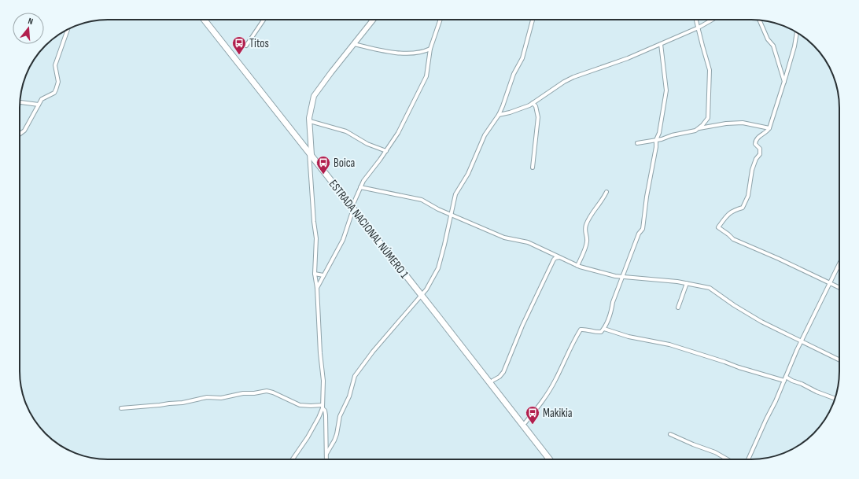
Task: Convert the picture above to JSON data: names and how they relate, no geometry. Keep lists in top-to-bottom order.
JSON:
{
  "streets": {
    "highway": ["ESTRADA NACIONAL NÚMERO 1"]
  },
  "places": {
    "bus stop": ["Titos", "Boica", "Makikia"]
  },
  "north": "top"
}
